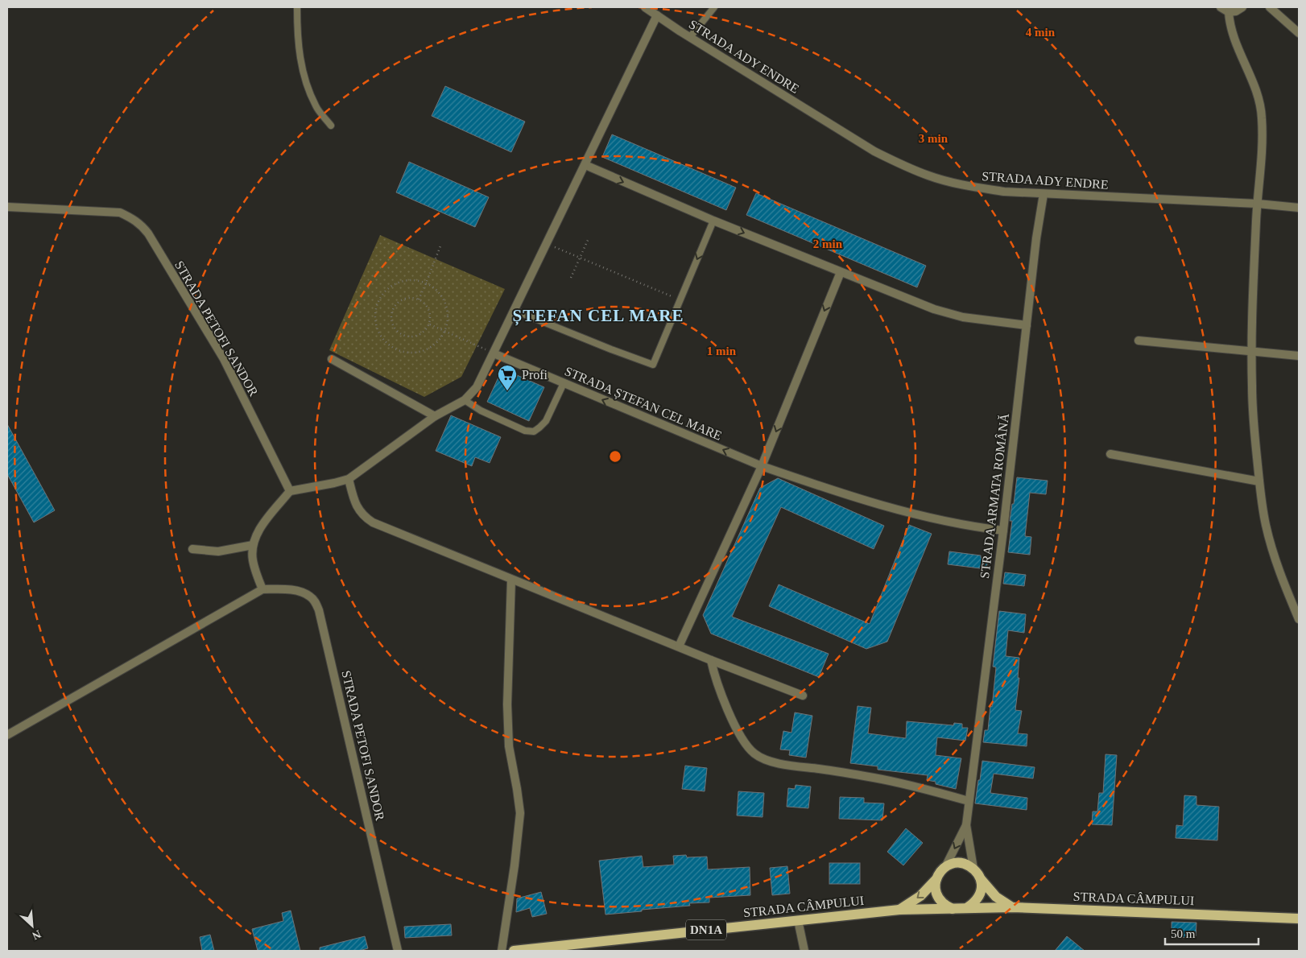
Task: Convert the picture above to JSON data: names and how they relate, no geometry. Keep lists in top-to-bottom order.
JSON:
{
  "streets": {
    "main road": ["STRADA CÂMPULUI", "DN1A"],
    "street": [
      "STRADA ADY ENDRE",
      "STRADA PETOFI SANDOR",
      "STRADA ȘTEFAN CEL MARE",
      "STRADA ARMATA ROMÂNĂ"
    ]
  },
  "crossings": [
    ["STRADA ADY ENDRE", "STRADA ARMATA ROMÂNĂ"],
    ["STRADA ȘTEFAN CEL MARE", "STRADA ARMATA ROMÂNĂ"],
    ["STRADA ARMATA ROMÂNĂ", "STRADA CÂMPULUI"]
  ],
  "one_way": ["STRADA ȘTEFAN CEL MARE"],
  "districts": ["ȘTEFAN CEL MARE"],
  "places": {
    "supermarket": ["Profi"]
  },
  "scale_bar": "50 m",
  "north": "bottom right",
  "rings": [
    "4 min",
    "3 min",
    "2 min",
    "1 min"
  ]
}
